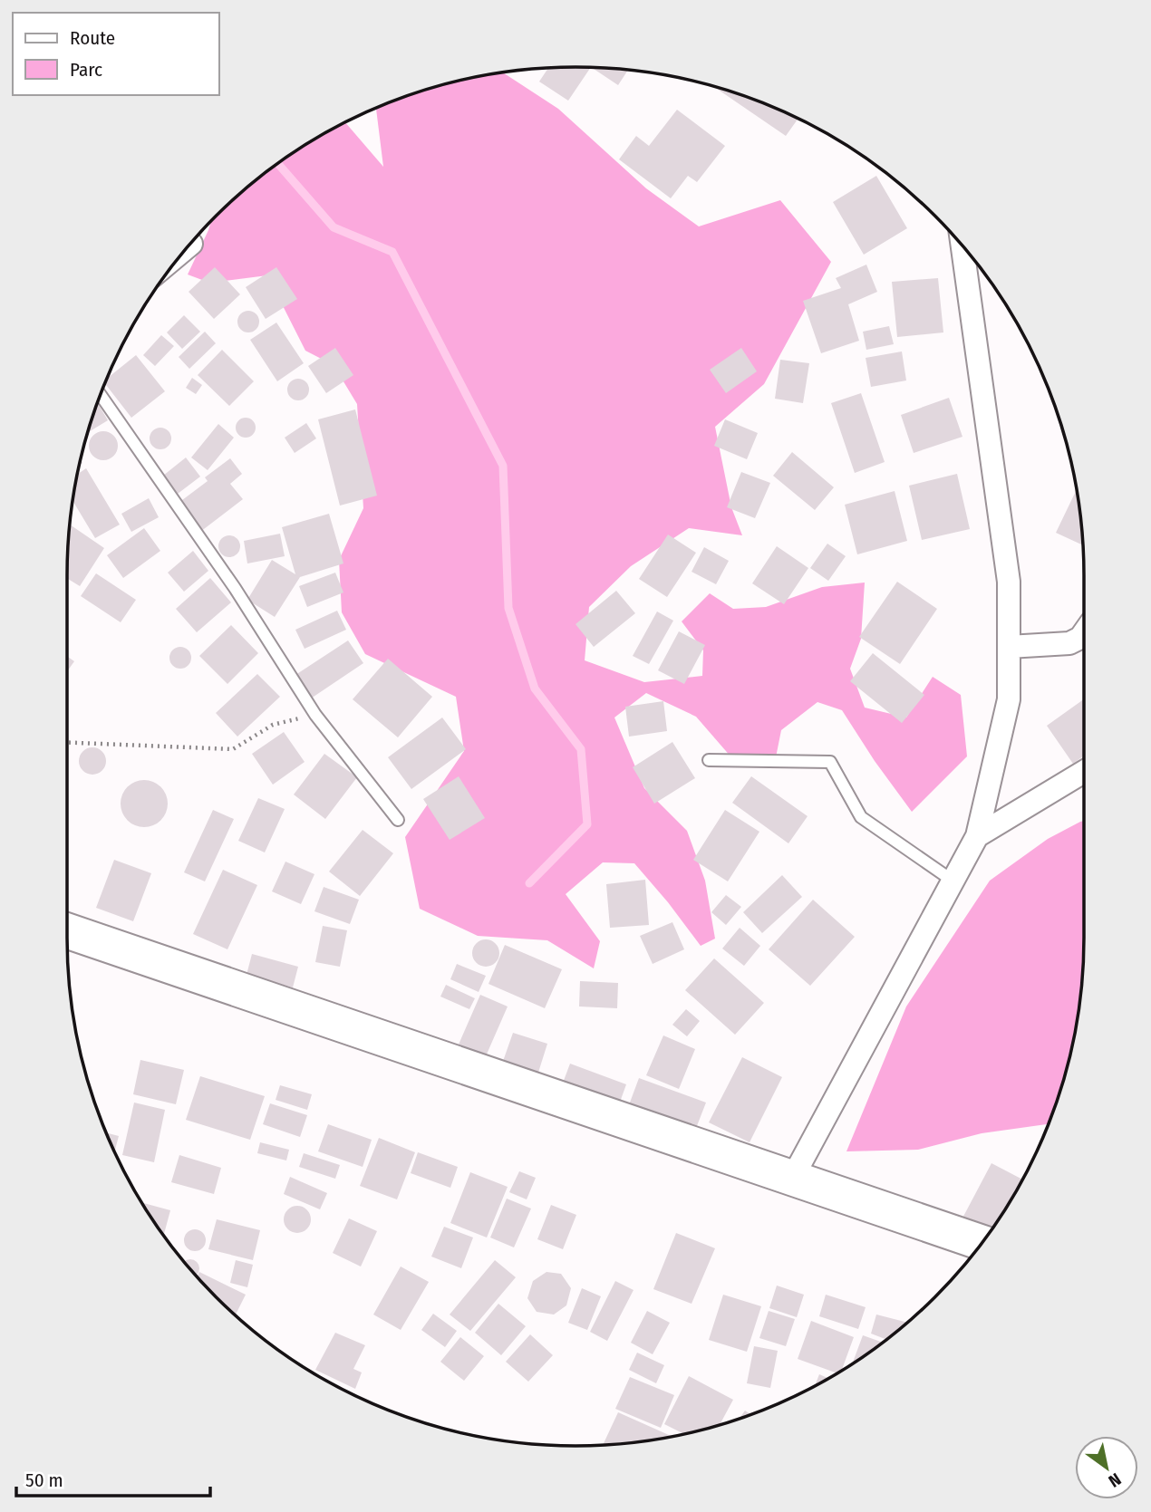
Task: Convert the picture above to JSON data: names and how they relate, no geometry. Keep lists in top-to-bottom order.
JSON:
{
  "legend": ["Route", "Parc"],
  "scale_bar": "50 m",
  "north": "bottom right"
}
